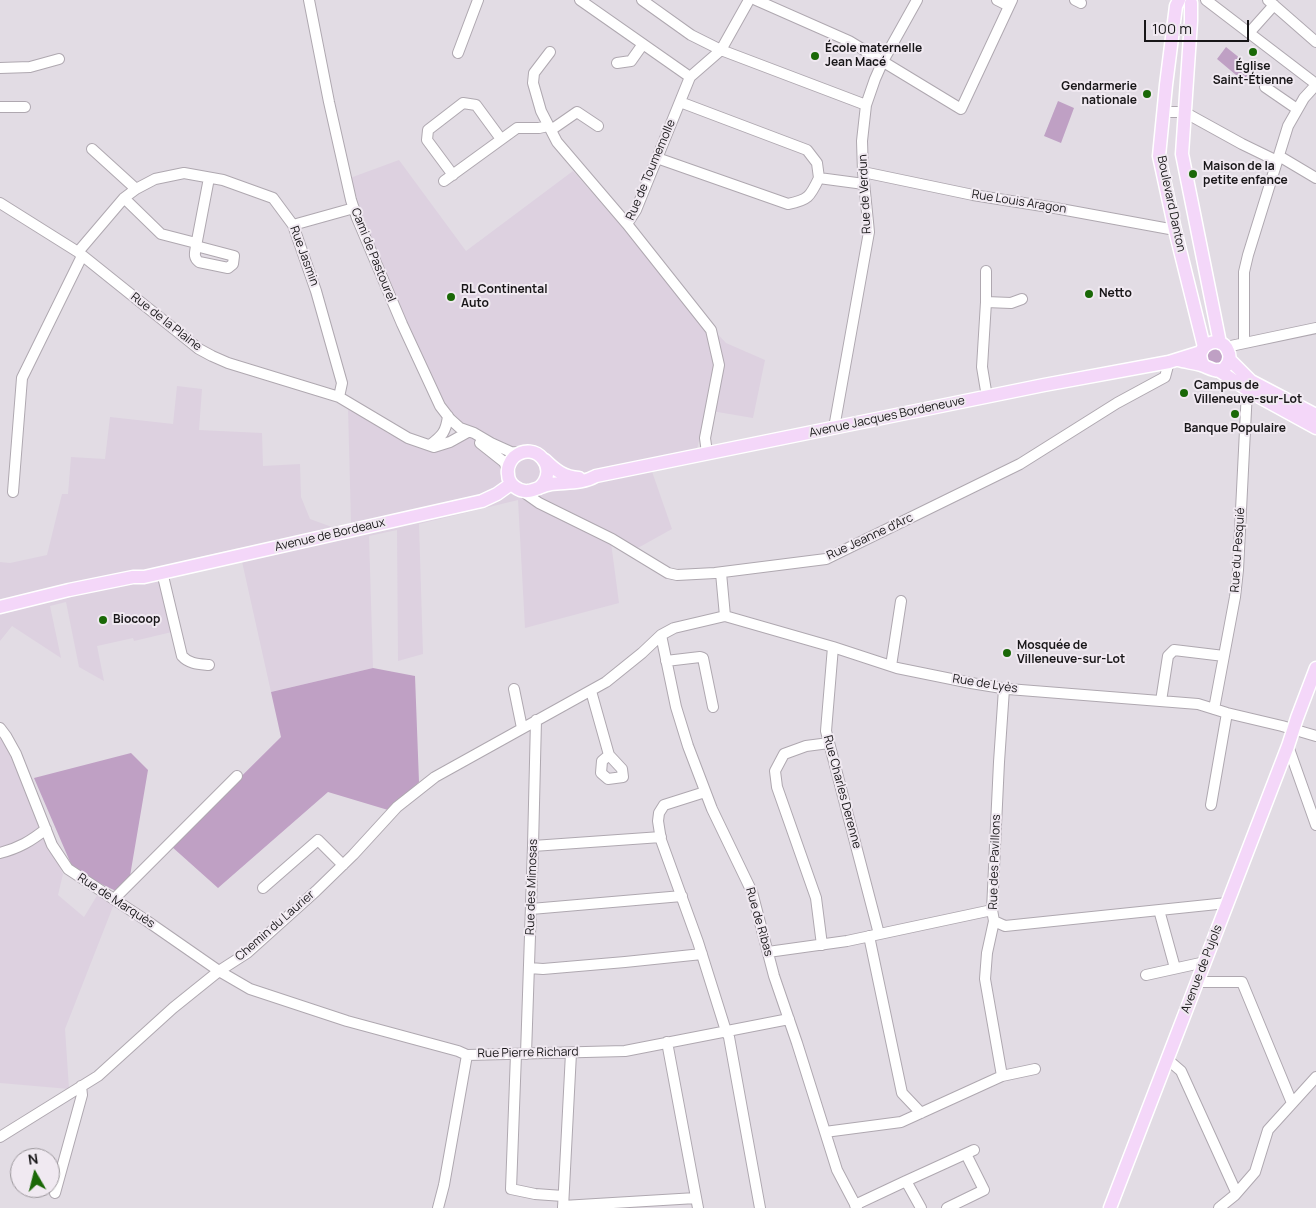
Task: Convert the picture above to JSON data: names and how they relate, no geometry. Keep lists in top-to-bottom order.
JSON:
{
  "streets": {
    "main road": [
      "Boulevard Danton",
      "Avenue Jacques Bordeneuve",
      "Avenue de Bordeaux",
      "Avenue de Pujols"
    ],
    "street": [
      "Rue de Toumemolle",
      "Rue de Verdun",
      "Rue Louis Aragon",
      "Cami de Pastourel",
      "Rue Jasmin",
      "Rue de la Plaine",
      "Rue Jeanne d'Arc",
      "Rue du Pesquié",
      "Rue de Lyès",
      "Rue Charles Derenne",
      "Rue des Pavillons",
      "Rue des Mimosas",
      "Rue de Marquès",
      "Rue de Ribas",
      "Chemin du Laurier",
      "Rue Pierre Richard"
    ]
  },
  "crossings": [
    ["Rue de Toumemolle", "Avenue Jacques Bordeneuve"],
    ["Rue de Verdun", "Rue Louis Aragon"],
    ["Rue de Verdun", "Avenue Jacques Bordeneuve"],
    ["Rue Louis Aragon", "Boulevard Danton"],
    ["Cami de Pastourel", "Avenue Jacques Bordeneuve"],
    ["Cami de Pastourel", "Avenue de Bordeaux"],
    ["Cami de Pastourel", "Rue Jeanne d'Arc"],
    ["Rue Jasmin", "Rue de la Plaine"],
    ["Avenue Jacques Bordeneuve", "Avenue de Bordeaux"],
    ["Avenue Jacques Bordeneuve", "Rue Jeanne d'Arc"],
    ["Avenue de Bordeaux", "Rue Jeanne d'Arc"],
    ["Rue du Pesquié", "Rue de Lyès"],
    ["Rue de Lyès", "Rue Charles Derenne"],
    ["Rue de Lyès", "Rue des Pavillons"],
    ["Rue de Lyès", "Chemin du Laurier"],
    ["Rue de Lyès", "Avenue de Pujols"],
    ["Rue des Pavillons", "Avenue de Pujols"],
    ["Rue des Mimosas", "Chemin du Laurier"],
    ["Rue des Mimosas", "Rue Pierre Richard"],
    ["Rue de Marquès", "Chemin du Laurier"],
    ["Rue de Marquès", "Rue Pierre Richard"],
    ["Rue de Ribas", "Chemin du Laurier"],
    ["Rue de Ribas", "Rue Pierre Richard"],
    ["Chemin du Laurier", "Rue Pierre Richard"]
  ],
  "places": [
    "Église Saint-Étienne",
    "École maternelle Jean Macé",
    "Gendarmerie nationale",
    "Maison de la petite enfance",
    "Netto",
    "RL Continental Auto",
    "Campus de Villeneuve-sur-Lot",
    "Banque Populaire",
    "Biocoop",
    "Mosquée de Villeneuve-sur-Lot"
  ],
  "scale_bar": "100 m",
  "north": "top"
}
